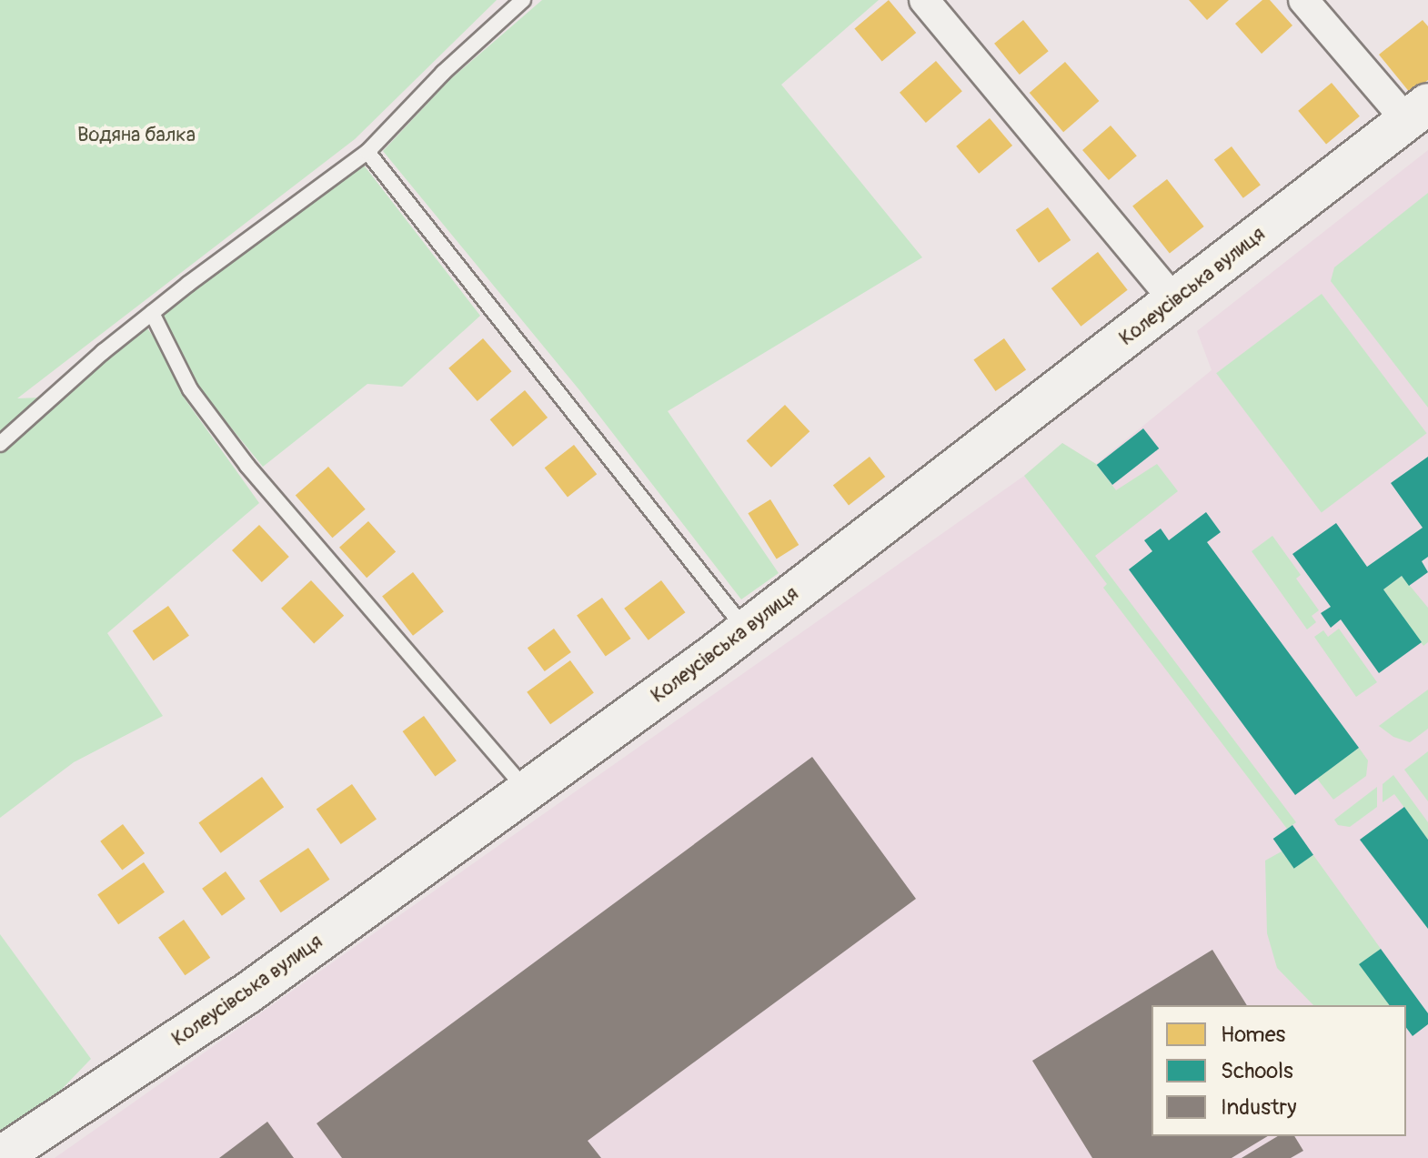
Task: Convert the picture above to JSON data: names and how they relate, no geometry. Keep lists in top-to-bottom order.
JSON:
{
  "streets": {
    "street": ["Колеусівська вулиця"]
  },
  "parks": ["Водяна балка"],
  "legend": ["Homes", "Schools", "Industry"]
}
